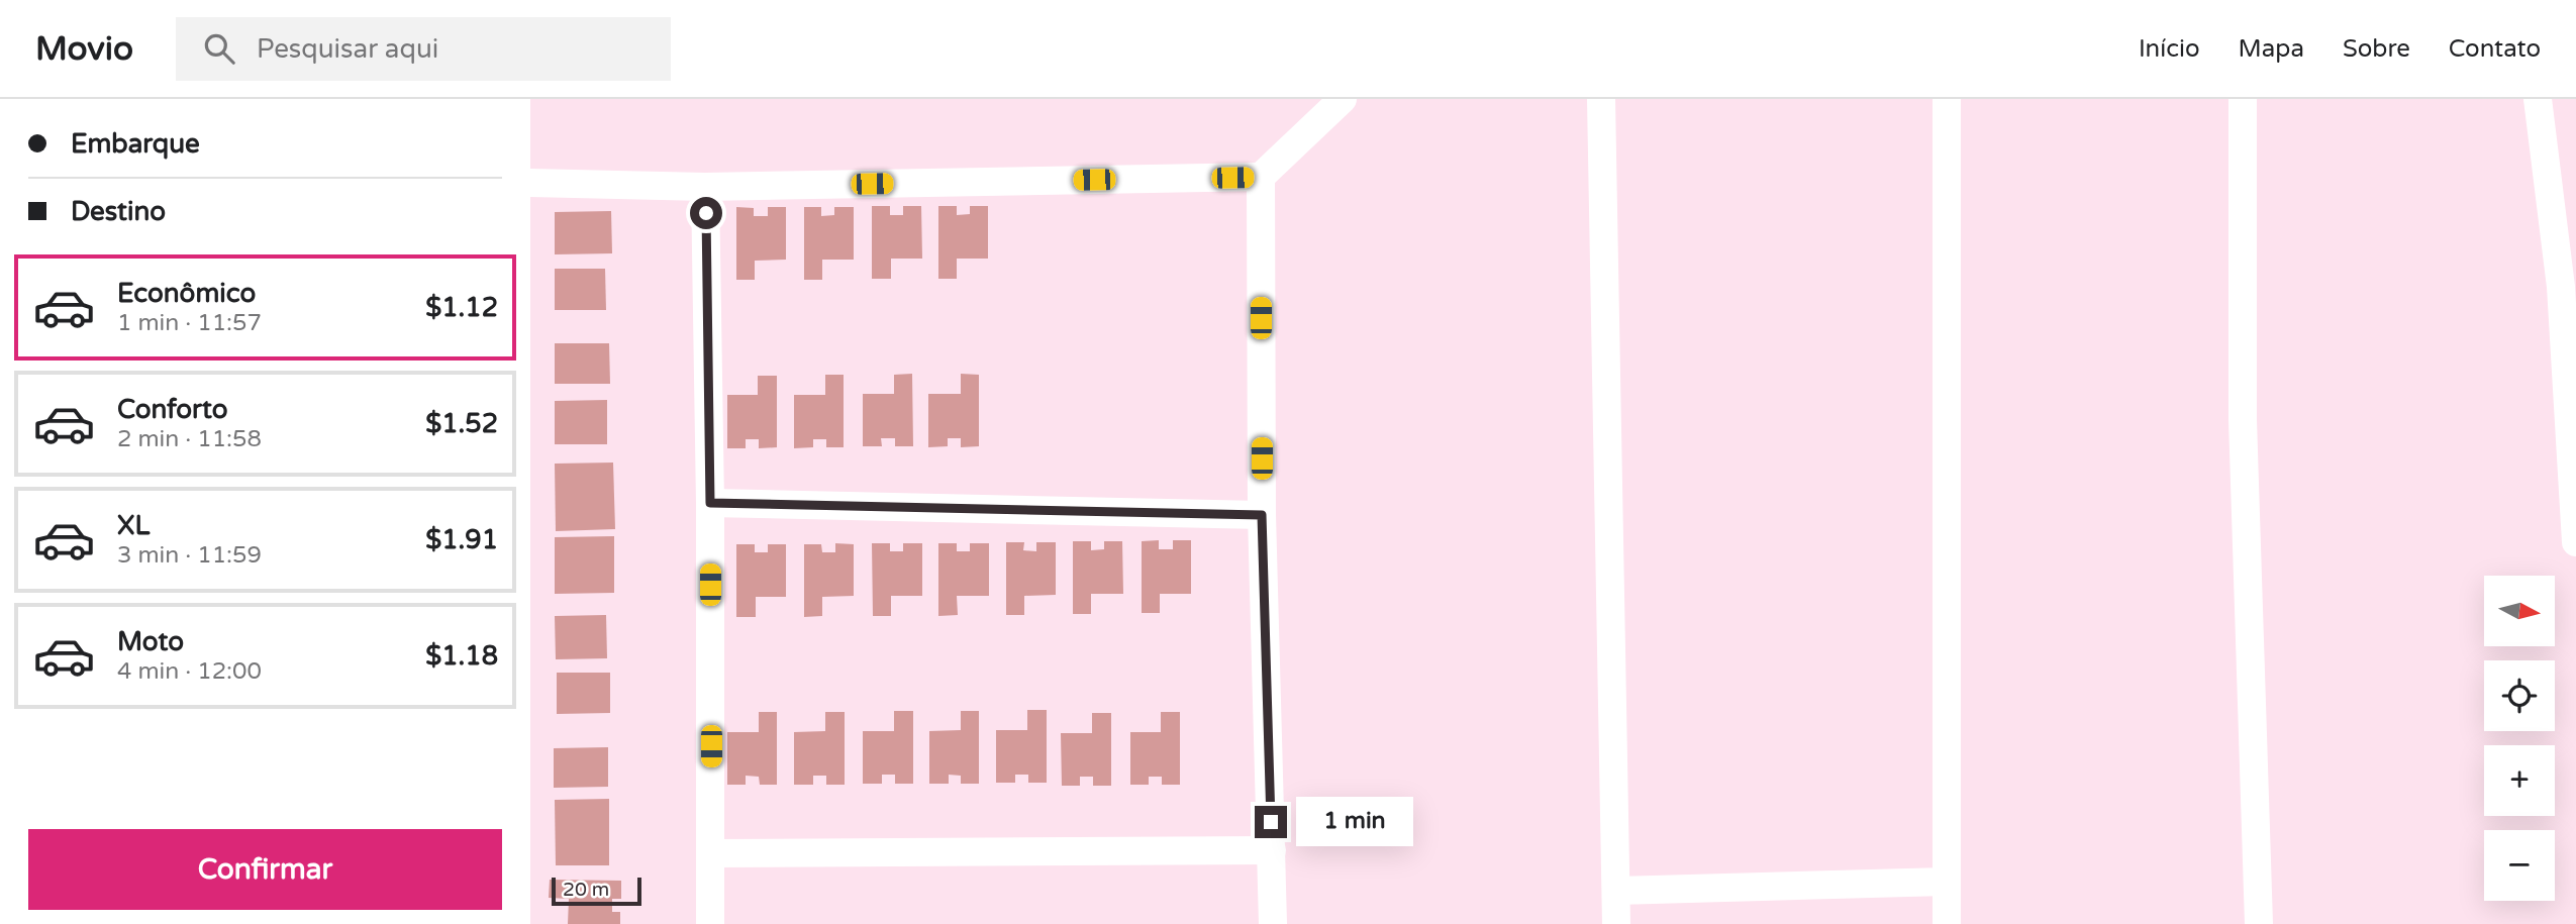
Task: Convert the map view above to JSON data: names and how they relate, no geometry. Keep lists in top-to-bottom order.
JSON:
{
  "scale_bar": "20 m",
  "north": "right",
  "page": {
    "header": "Movio",
    "search": "Pesquisar aqui",
    "nav": [
      "Início",
      "Mapa",
      "Sobre",
      "Contato"
    ],
    "banner": ["Embarque", "Destino"],
    "list": [
      {
        "name": "Econômico",
        "note": "1 min · 11:57",
        "value": "$1.12"
      },
      {
        "name": "Conforto",
        "note": "2 min · 11:58",
        "value": "$1.52"
      },
      {
        "name": "XL",
        "note": "3 min · 11:59",
        "value": "$1.91"
      },
      {
        "name": "Moto",
        "note": "4 min · 12:00",
        "value": "$1.18"
      }
    ],
    "map_buttons": ["+", "−"],
    "bubble": "1 min",
    "buttons": "Confirmar",
    "scale": "20 m"
  }
}
